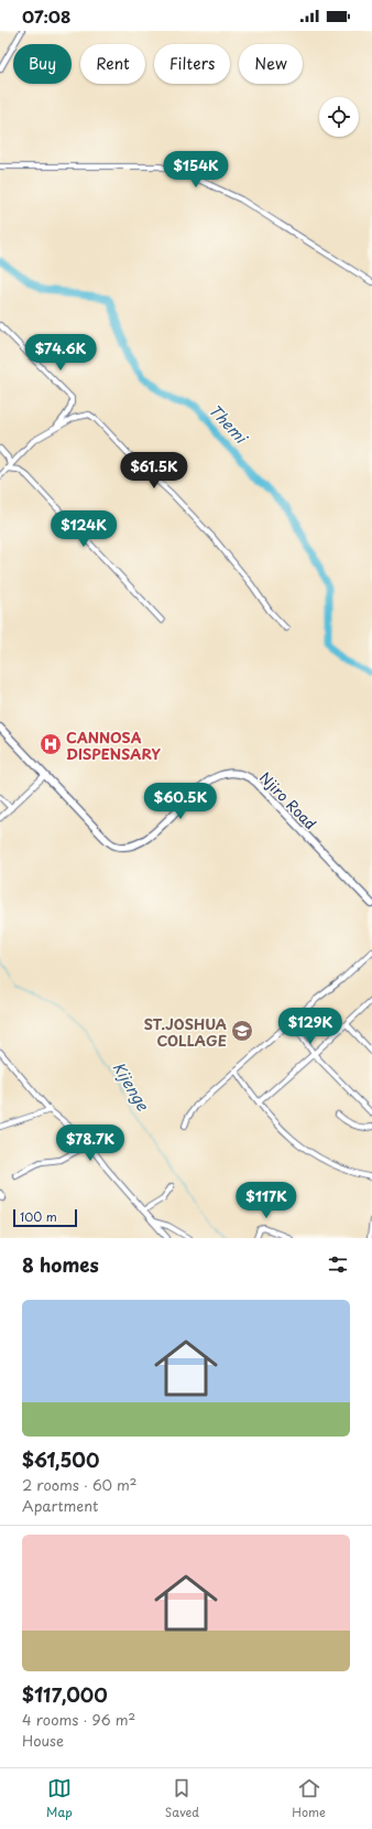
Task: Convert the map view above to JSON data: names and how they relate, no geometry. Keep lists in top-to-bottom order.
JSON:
{
  "streets": {
    "street": ["Njiro Road"]
  },
  "water": ["Themi", "Kijenge"],
  "places": {
    "hospital": ["CANNOSA DISPENSARY"],
    "school or university": ["ST.JOSHUA COLLAGE"]
  },
  "scale_bar": "100 m",
  "page": {
    "status": "07:08",
    "chip": [
      "Buy",
      "Rent",
      "Filters",
      "New"
    ],
    "price": [
      "$154K",
      "$74.6K",
      "$61.5K",
      "$124K",
      "$60.5K",
      "$129K",
      "$78.7K",
      "$117K"
    ],
    "scale": "100 m",
    "heading": "8 homes",
    "list": [
      {
        "name": "$61,500",
        "note": "2 rooms · 60 m² · Apartment"
      },
      {
        "name": "$117,000",
        "note": "4 rooms · 96 m² · House"
      }
    ],
    "tabs": ["Map", "Saved", "Home"]
  }
}
